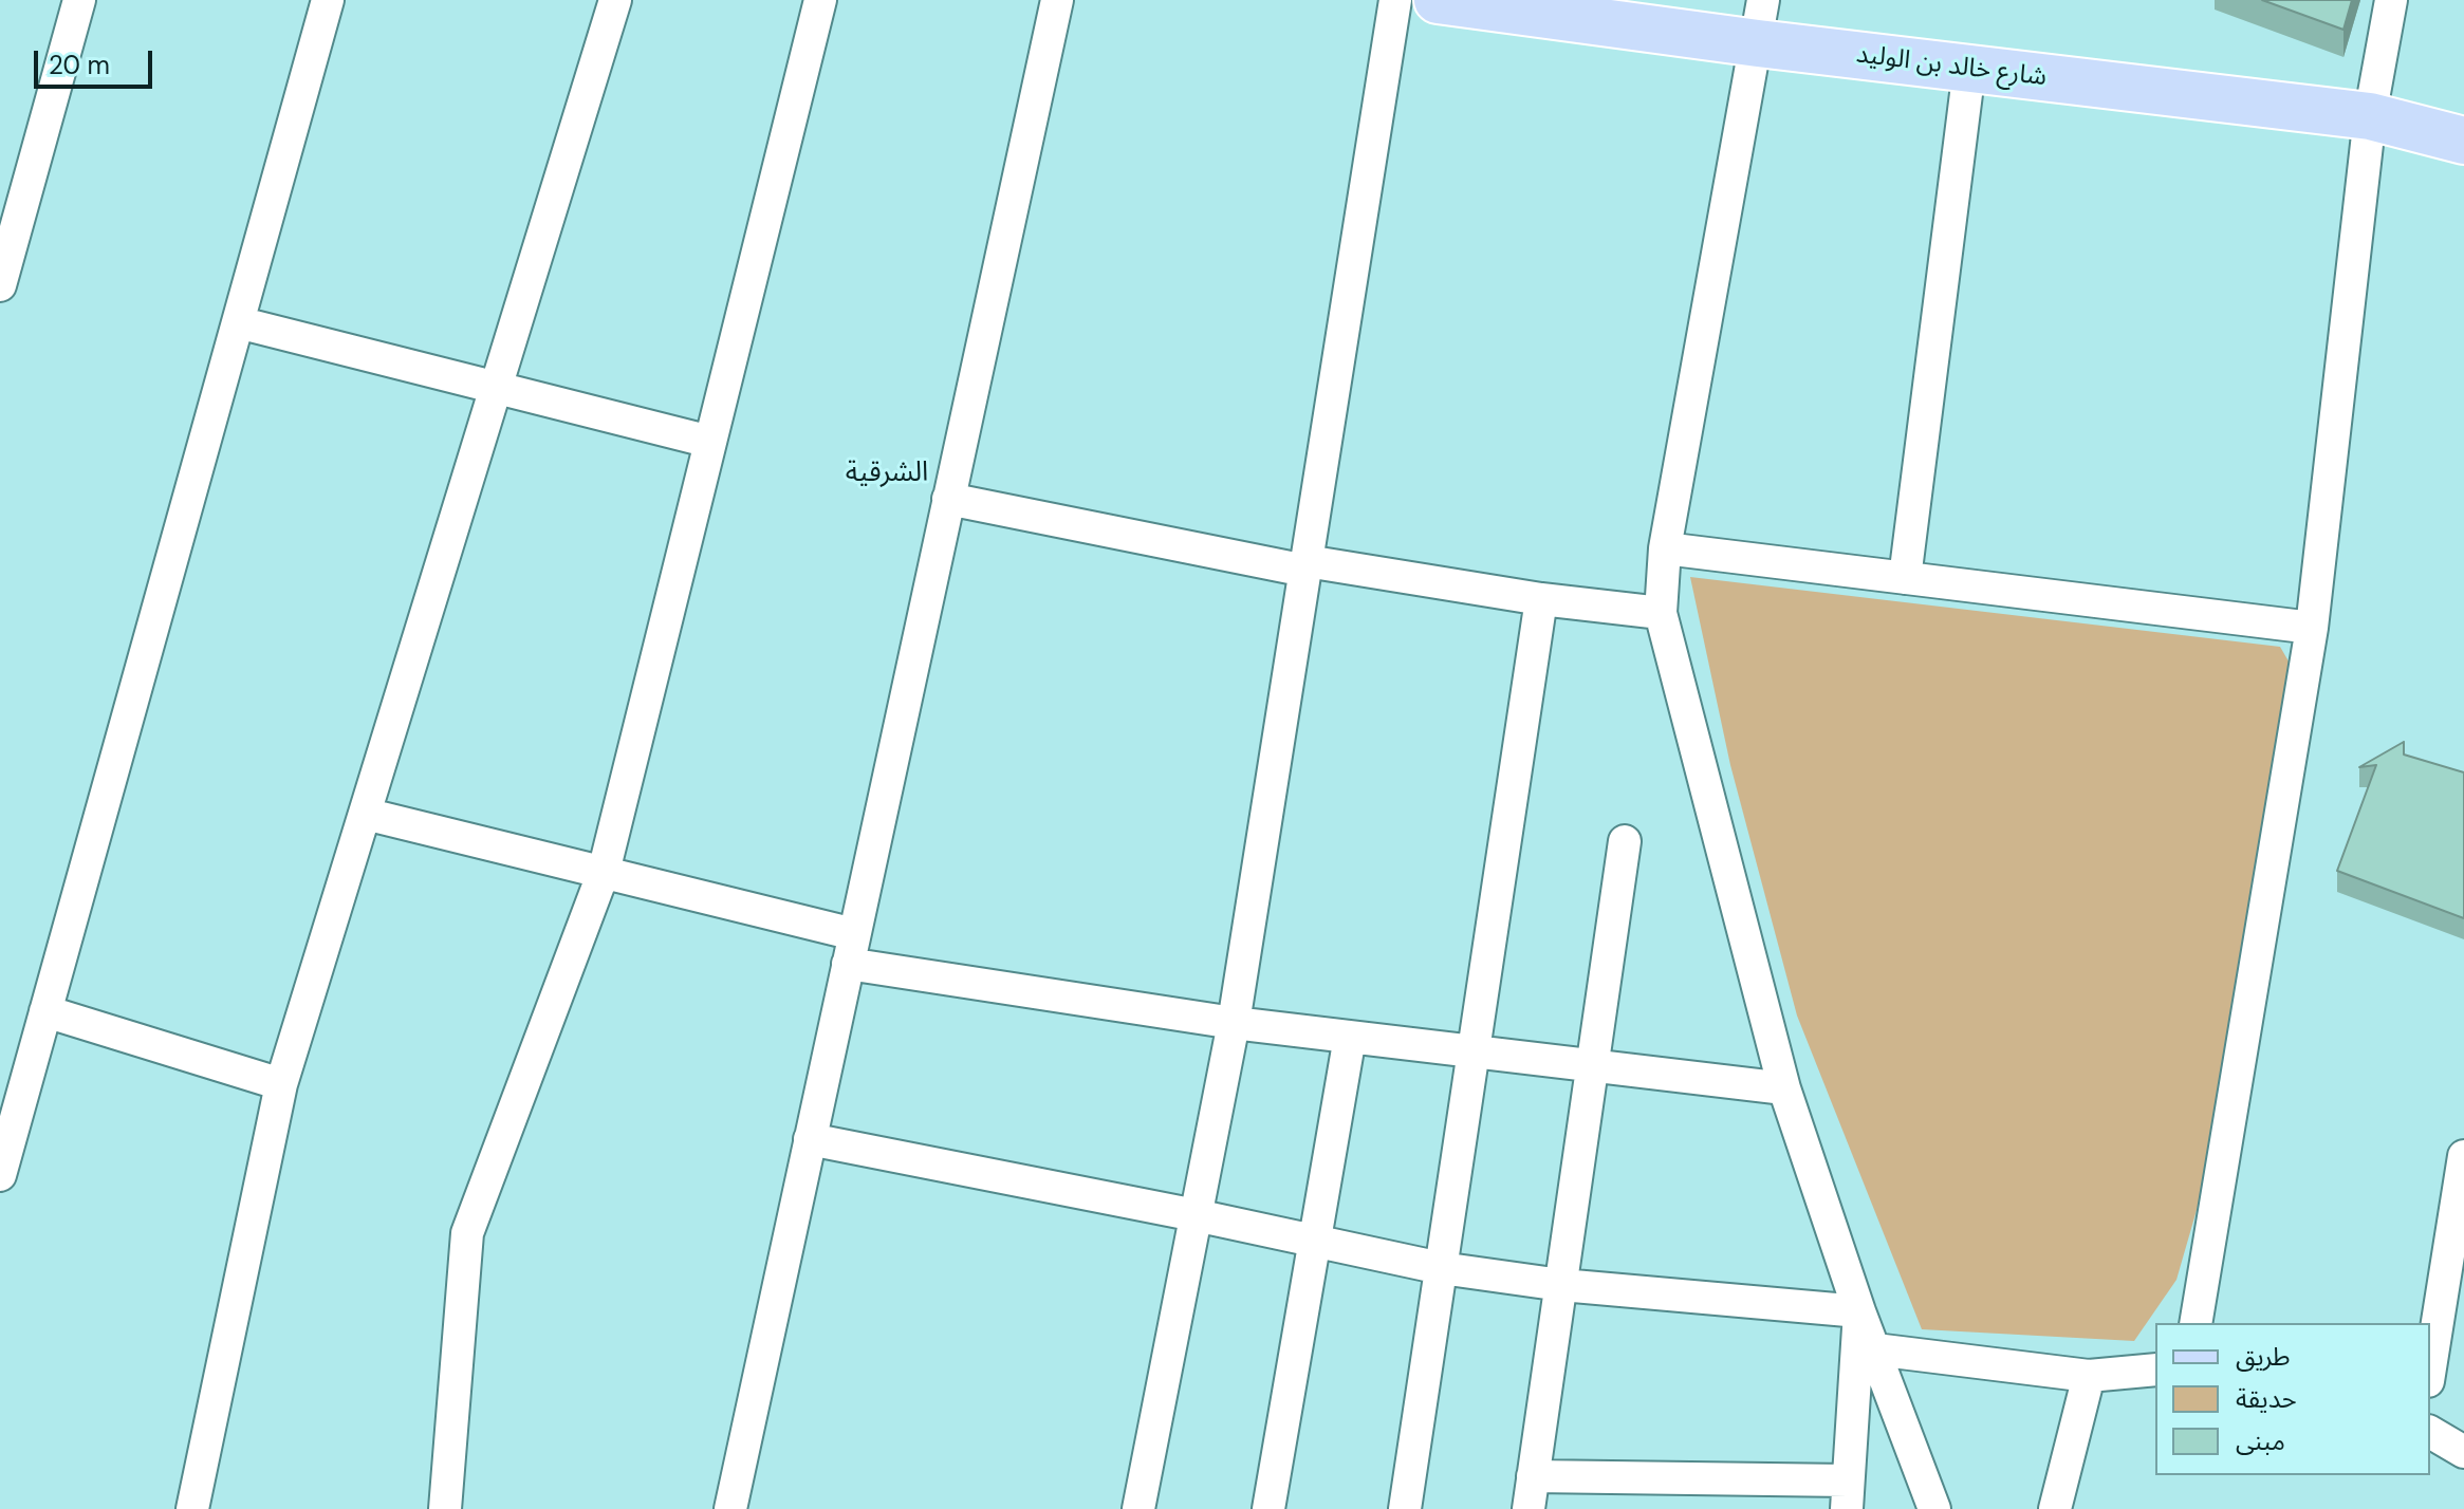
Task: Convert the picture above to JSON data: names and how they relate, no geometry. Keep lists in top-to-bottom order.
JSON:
{
  "streets": {
    "main road": ["شارع خالد بن الوليد"]
  },
  "districts": ["الشرقية"],
  "legend": ["طريق", "حديقة", "مبنى"],
  "scale_bar": "20 m"
}
